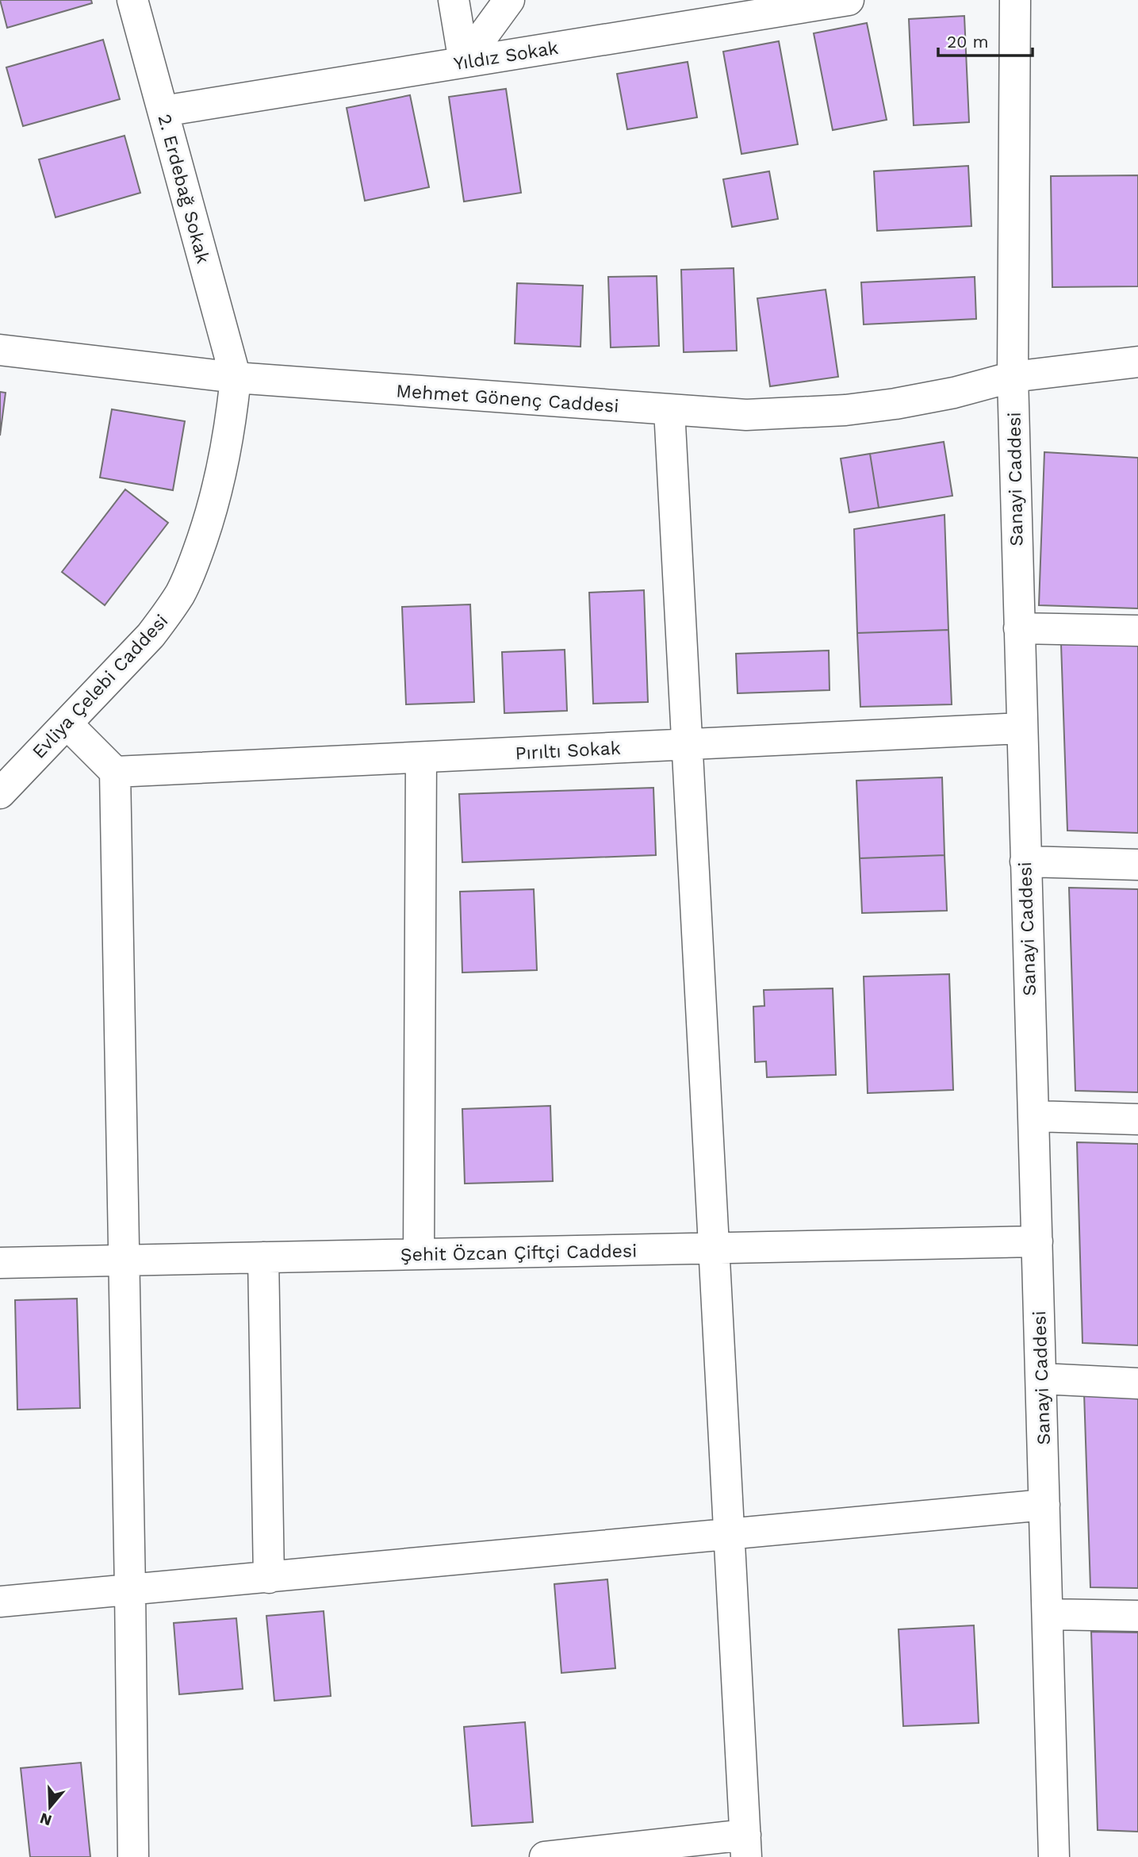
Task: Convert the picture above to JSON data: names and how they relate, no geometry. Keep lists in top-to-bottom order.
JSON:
{
  "streets": {
    "street": [
      "Yıldız Sokak",
      "2. Erdebağ Sokak",
      "Mehmet Gönenç Caddesi",
      "Sanayi Caddesi",
      "Evliya Çelebi Caddesi",
      "Pırıltı Sokak",
      "Şehit Özcan Çiftçi Caddesi"
    ]
  },
  "crossings": [
    ["Yıldız Sokak", "2. Erdebağ Sokak"],
    ["2. Erdebağ Sokak", "Mehmet Gönenç Caddesi"],
    ["2. Erdebağ Sokak", "Evliya Çelebi Caddesi"],
    ["Mehmet Gönenç Caddesi", "Sanayi Caddesi"],
    ["Mehmet Gönenç Caddesi", "Evliya Çelebi Caddesi"],
    ["Sanayi Caddesi", "Pırıltı Sokak"],
    ["Sanayi Caddesi", "Şehit Özcan Çiftçi Caddesi"]
  ],
  "scale_bar": "20 m",
  "north": "bottom"
}
